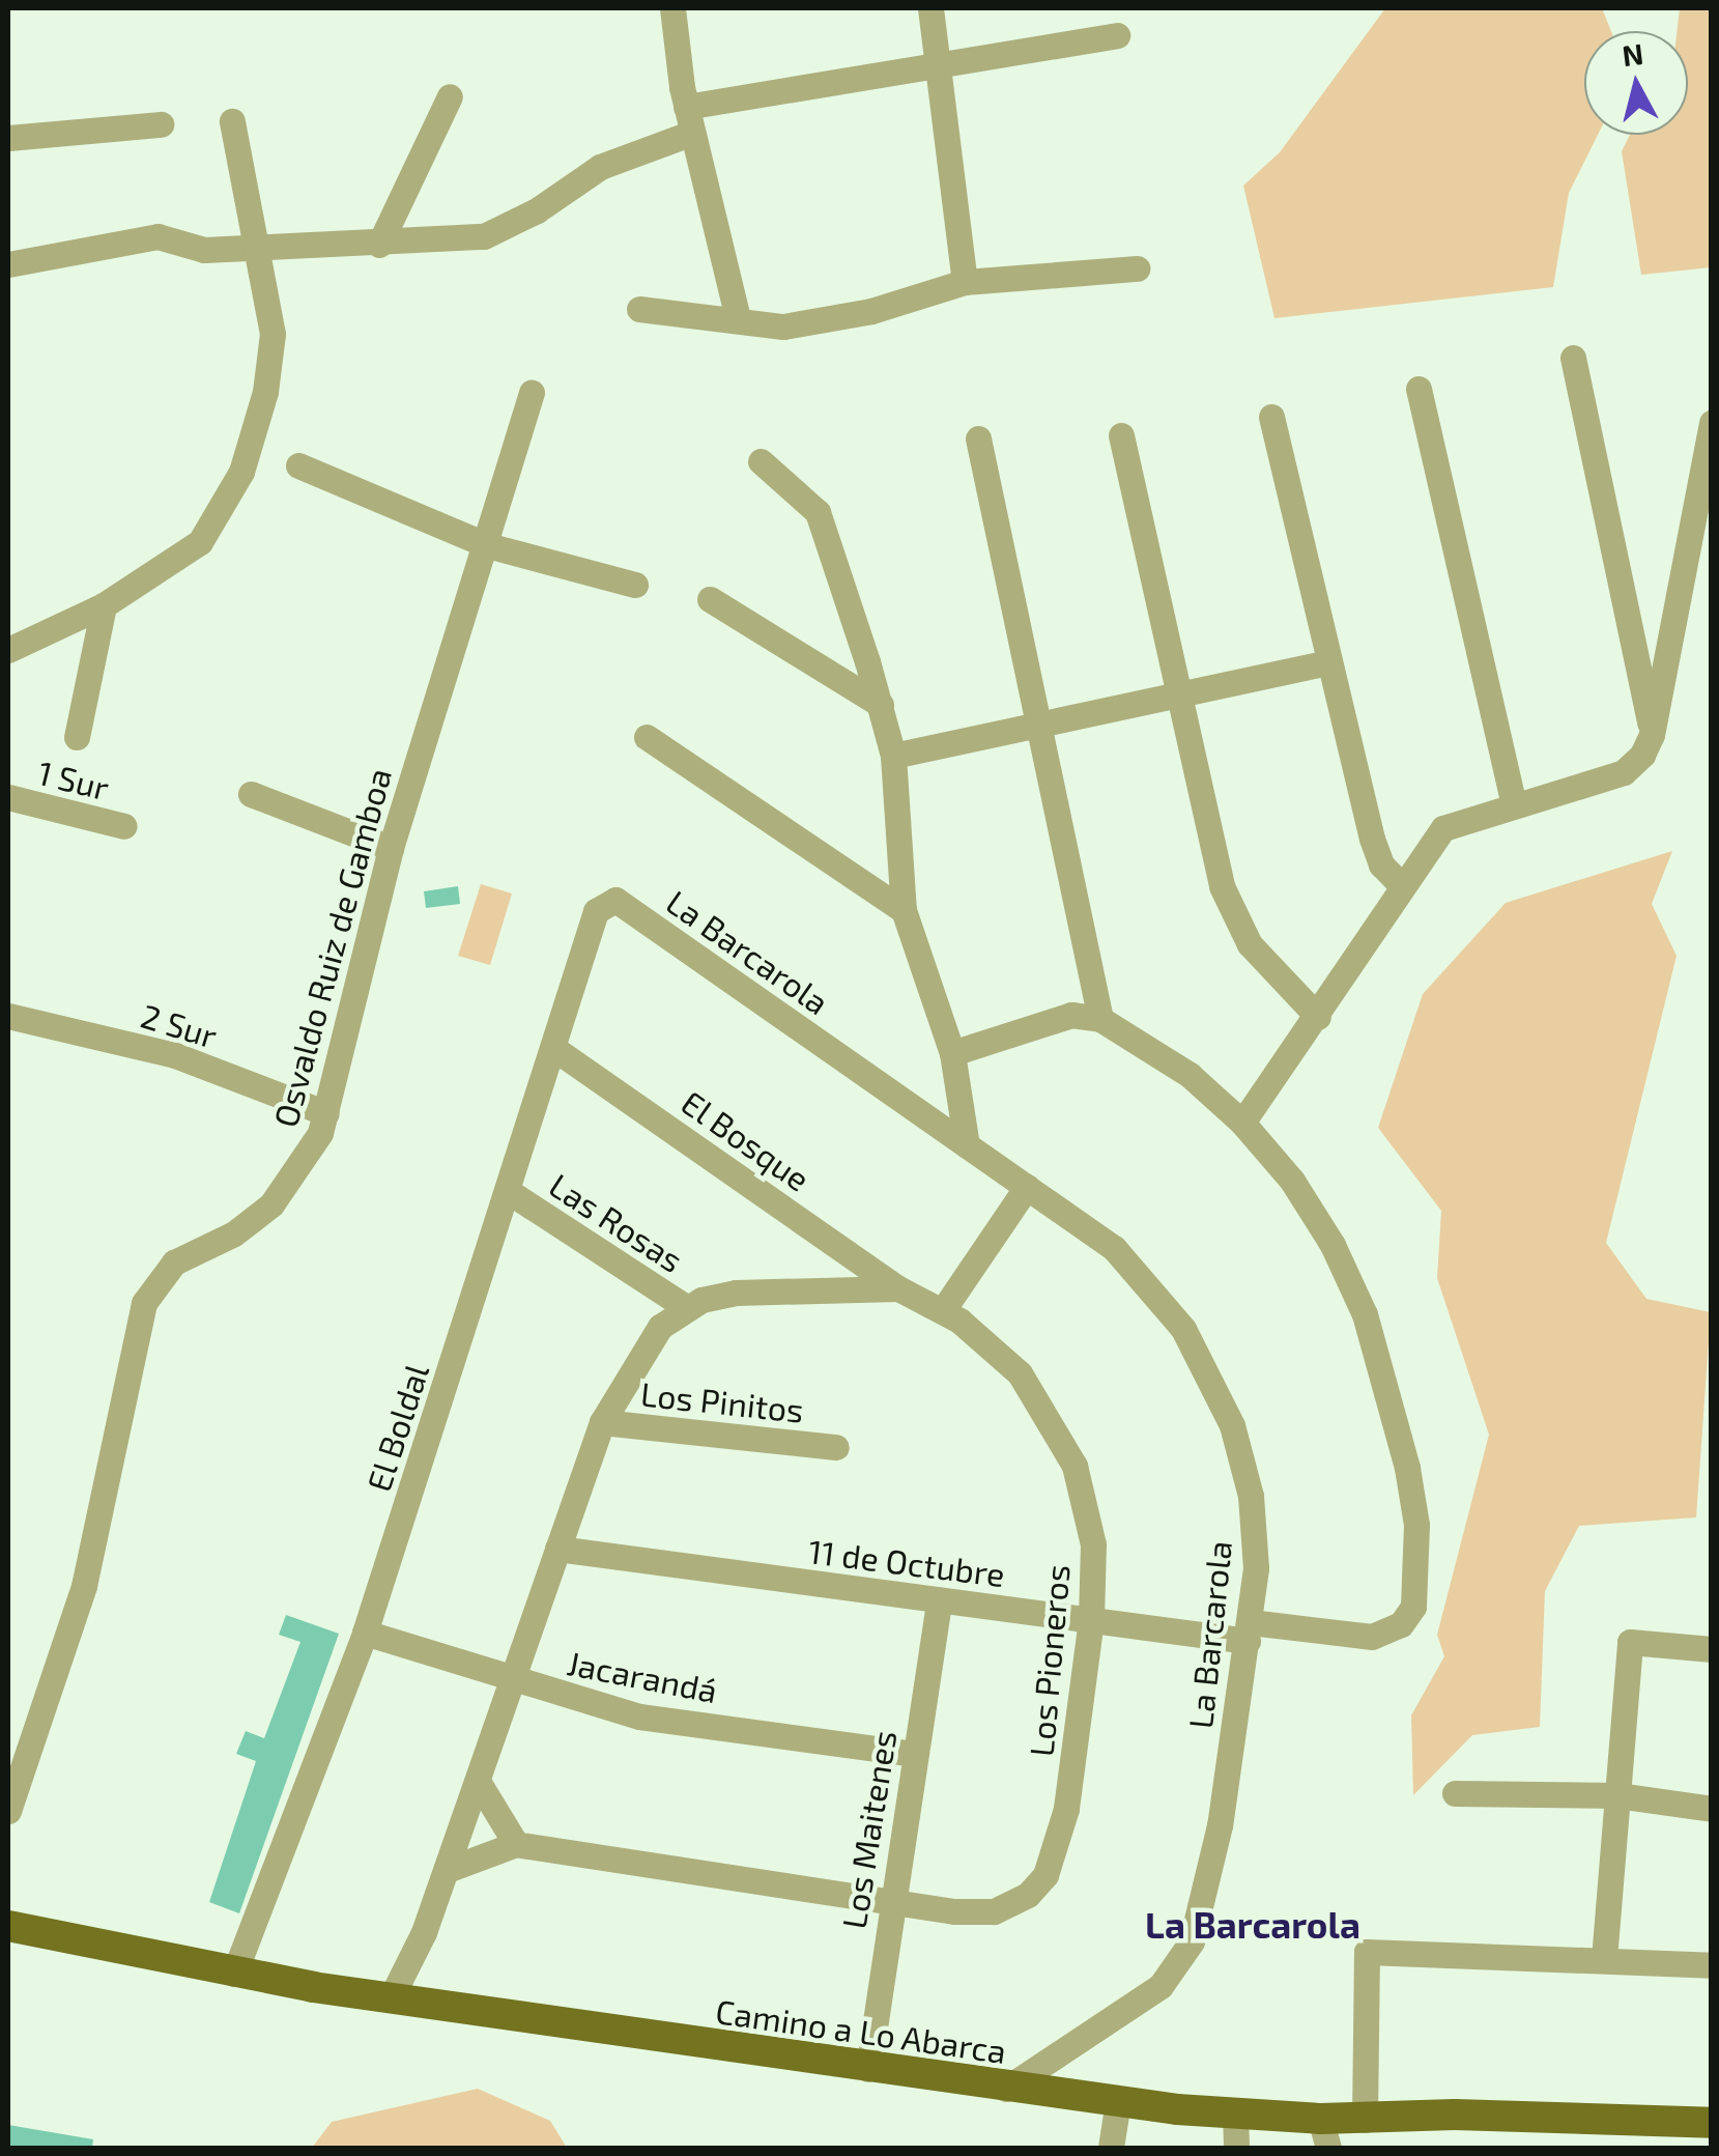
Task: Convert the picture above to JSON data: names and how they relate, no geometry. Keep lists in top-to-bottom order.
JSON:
{
  "streets": {
    "main road": ["Camino a Lo Abarca"],
    "street": [
      "1 Sur",
      "Osvaldo Ruiz de Gamboa",
      "La Barcarola",
      "2 Sur",
      "El Bosque",
      "Las Rosas",
      "Los Pinitos",
      "El Boldal",
      "11 de Octubre",
      "Los Pioneros",
      "Jacarandá",
      "Los Maitenes"
    ]
  },
  "crossings": [
    ["Osvaldo Ruiz de Gamboa", "2 Sur"],
    ["La Barcarola", "El Boldal"],
    ["La Barcarola", "11 de Octubre"],
    ["La Barcarola", "Camino a Lo Abarca"],
    ["El Bosque", "El Boldal"],
    ["El Bosque", "Los Pioneros"],
    ["Las Rosas", "El Boldal"],
    ["Las Rosas", "Los Pioneros"],
    ["Los Pinitos", "Los Pioneros"],
    ["El Boldal", "Jacarandá"],
    ["El Boldal", "Camino a Lo Abarca"],
    ["11 de Octubre", "Los Pioneros"],
    ["11 de Octubre", "Los Maitenes"],
    ["Los Pioneros", "Jacarandá"],
    ["Los Pioneros", "Los Maitenes"],
    ["Los Pioneros", "Camino a Lo Abarca"],
    ["Jacarandá", "Los Maitenes"],
    ["Los Maitenes", "Camino a Lo Abarca"]
  ],
  "districts": ["La Barcarola"],
  "north": "top"
}
